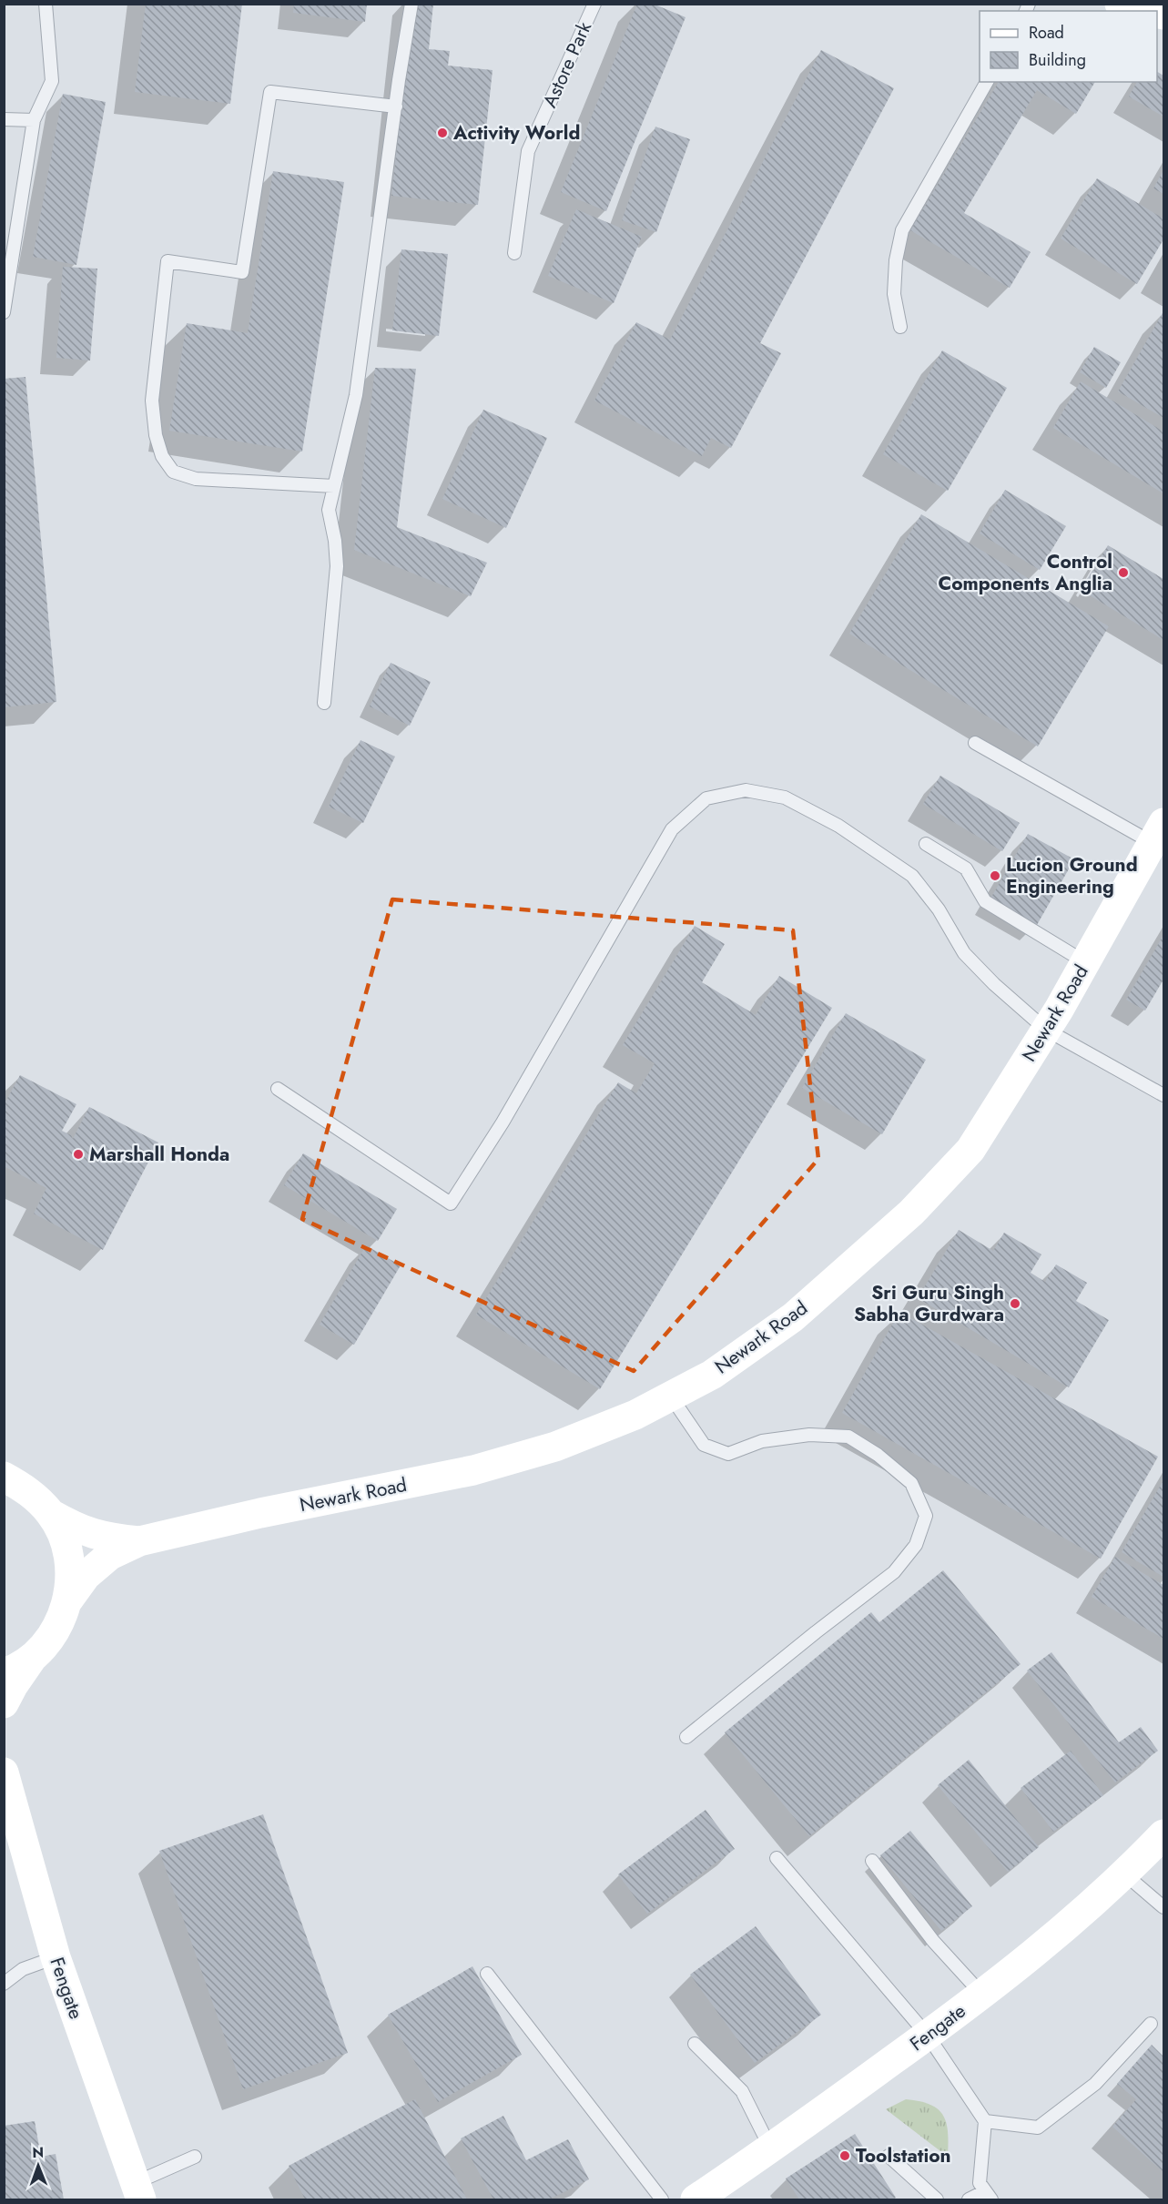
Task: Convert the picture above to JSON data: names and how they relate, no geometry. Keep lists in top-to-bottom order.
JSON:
{
  "streets": {
    "street": ["Newark Road", "Fengate"],
    "lane": ["Astore Park"]
  },
  "places": [
    "Activity World",
    "Control Components Anglia",
    "Lucion Ground Engineering",
    "Marshall Honda",
    "Sri Guru Singh Sabha Gurdwara",
    "Toolstation"
  ],
  "legend": ["Road", "Building"],
  "north": "top"
}
